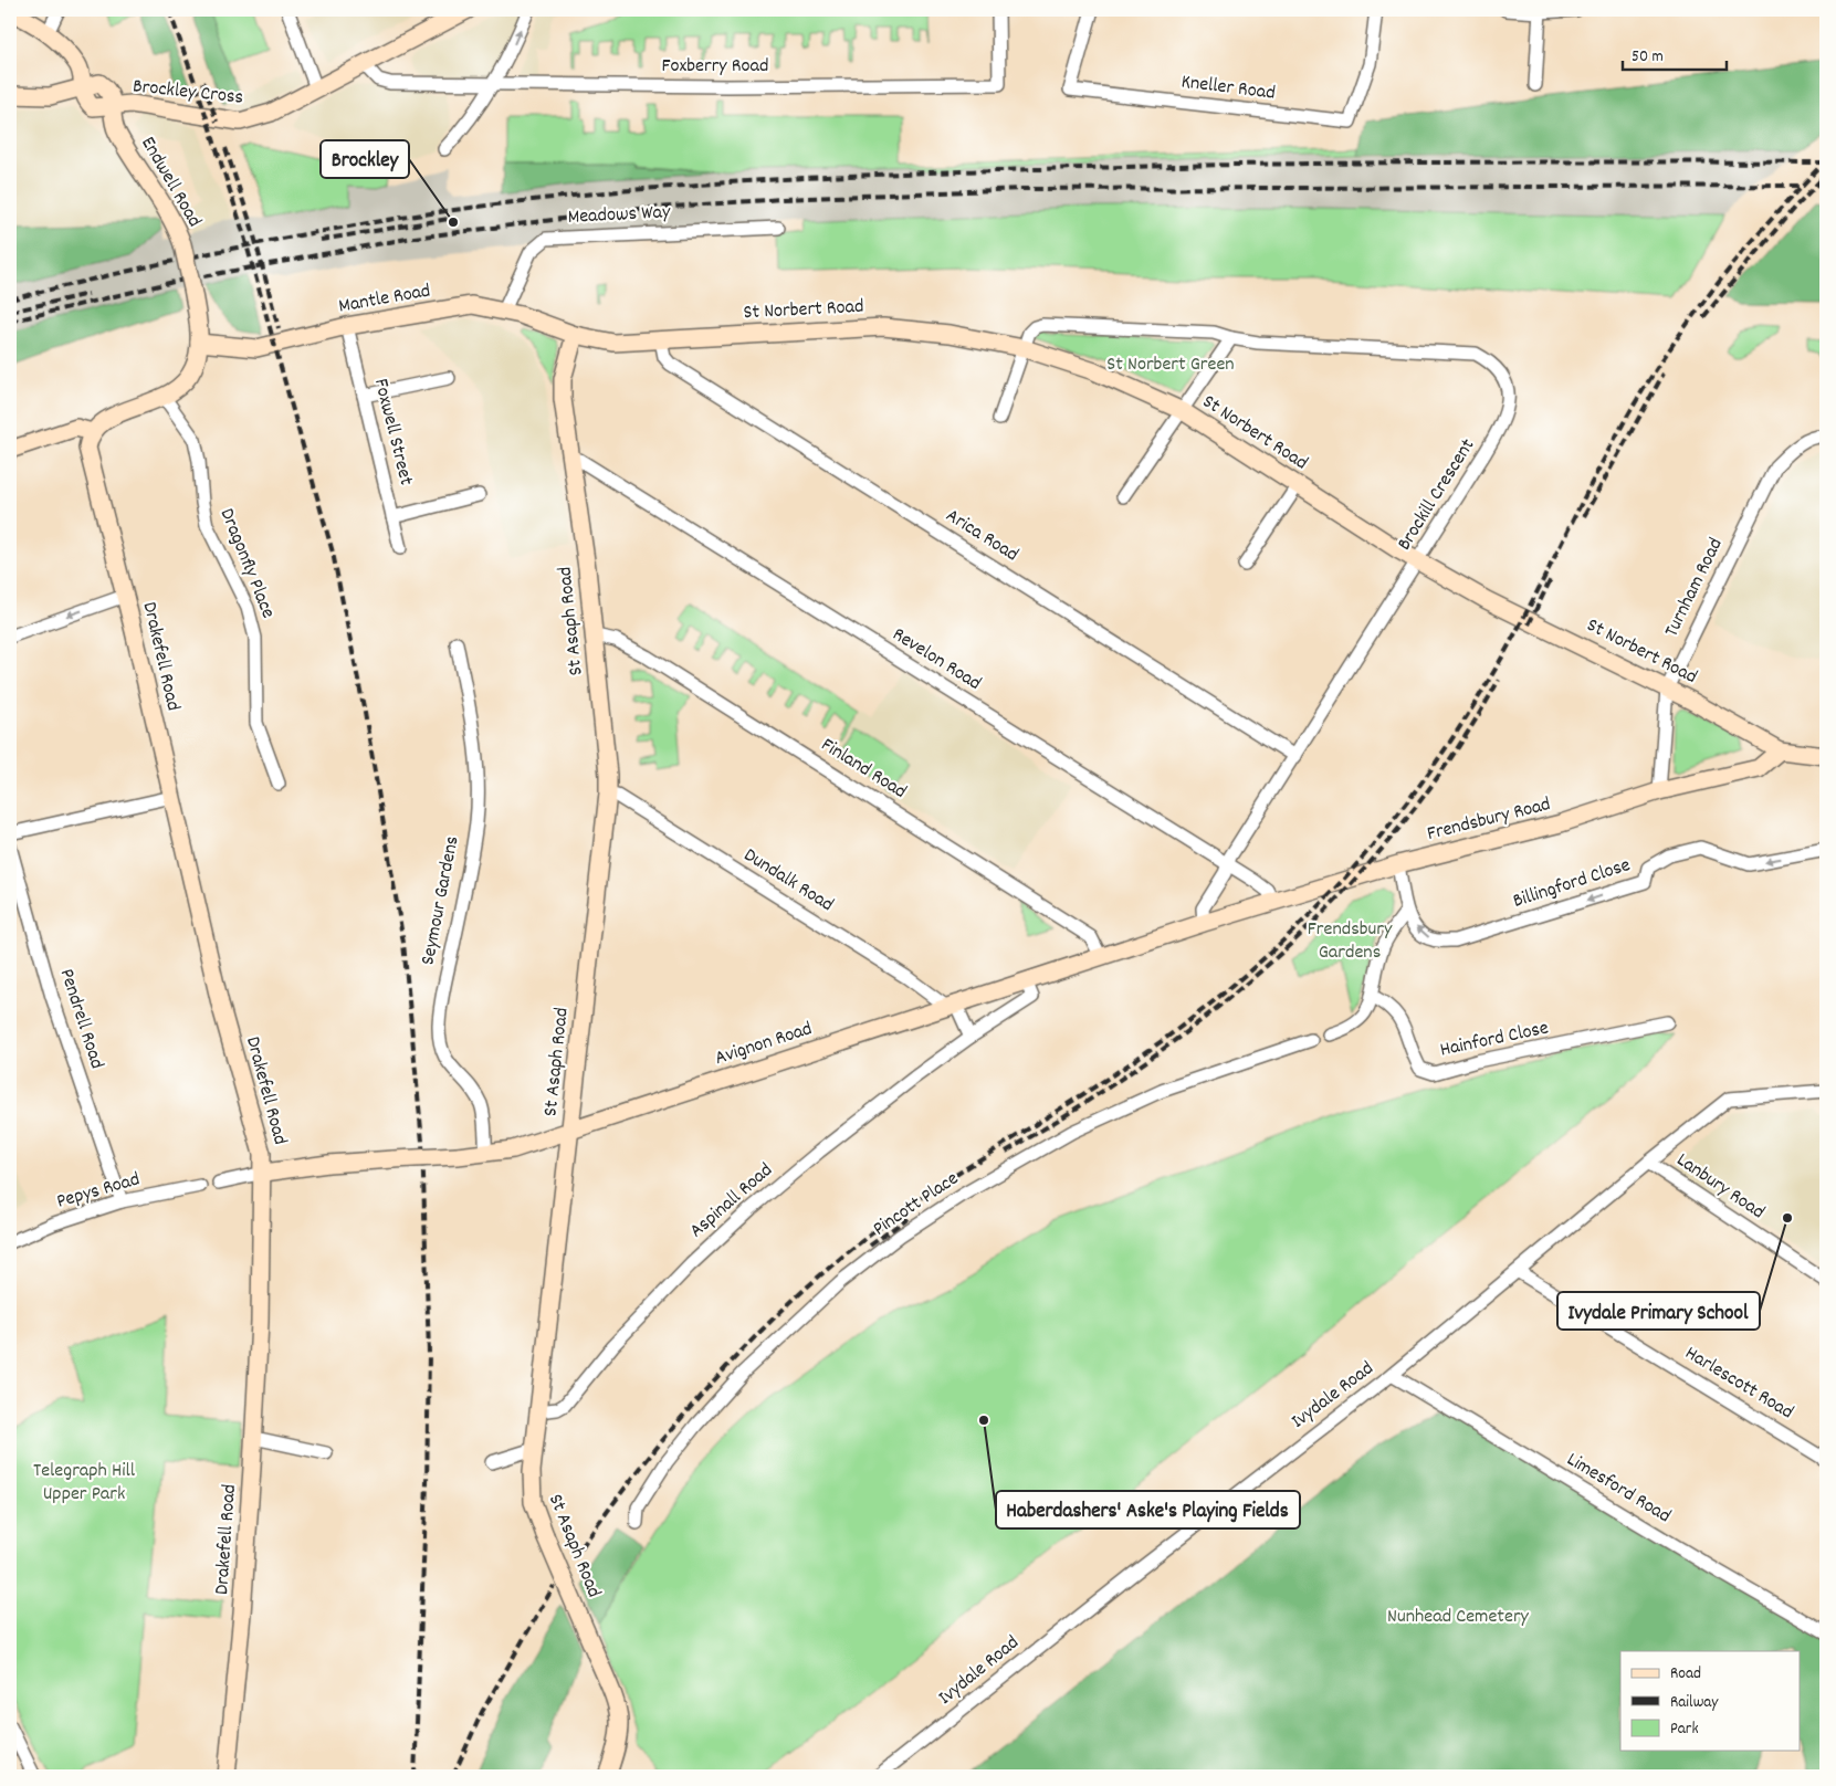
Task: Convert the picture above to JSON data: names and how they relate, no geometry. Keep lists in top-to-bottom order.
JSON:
{
  "streets": {
    "street": [
      "Foxberry Road",
      "Kneller Road",
      "Brockley Cross",
      "Endwell Road",
      "Meadows Way",
      "Mantle Road",
      "St Norbert Road",
      "Foxwell Street",
      "Brockill Crescent",
      "Arica Road",
      "Dragonfly Place",
      "Turnham Road",
      "St Asaph Road",
      "Drakefell Road",
      "Revelon Road",
      "Finland Road",
      "Frendsbury Road",
      "Dundalk Road",
      "Billingford Close",
      "Seymour Gardens",
      "Pendrell Road",
      "Hainford Close",
      "Avignon Road",
      "Lanbury Road",
      "Pepys Road",
      "Aspinall Road",
      "Pincott Place",
      "Harlescott Road",
      "Ivydale Road",
      "Limesford Road"
    ]
  },
  "crossings": [
    ["Foxberry Road", "Brockley Cross"],
    ["Brockley Cross", "Endwell Road"],
    ["Endwell Road", "Mantle Road"],
    ["Endwell Road", "Dragonfly Place"],
    ["Endwell Road", "Drakefell Road"],
    ["Meadows Way", "Mantle Road"],
    ["Mantle Road", "St Norbert Road"],
    ["Mantle Road", "Foxwell Street"],
    ["Mantle Road", "St Asaph Road"],
    ["St Norbert Road", "Brockill Crescent"],
    ["St Norbert Road", "Arica Road"],
    ["St Norbert Road", "Turnham Road"],
    ["St Norbert Road", "St Asaph Road"],
    ["St Norbert Road", "Frendsbury Road"],
    ["Brockill Crescent", "Arica Road"],
    ["Brockill Crescent", "Revelon Road"],
    ["Turnham Road", "Frendsbury Road"],
    ["St Asaph Road", "Revelon Road"],
    ["St Asaph Road", "Finland Road"],
    ["St Asaph Road", "Dundalk Road"],
    ["St Asaph Road", "Avignon Road"],
    ["St Asaph Road", "Aspinall Road"],
    ["Drakefell Road", "Avignon Road"],
    ["Revelon Road", "Frendsbury Road"],
    ["Finland Road", "Avignon Road"],
    ["Frendsbury Road", "Billingford Close"],
    ["Frendsbury Road", "Avignon Road"],
    ["Dundalk Road", "Avignon Road"],
    ["Seymour Gardens", "Avignon Road"],
    ["Pendrell Road", "Pepys Road"],
    ["Avignon Road", "Aspinall Road"],
    ["Lanbury Road", "Ivydale Road"],
    ["Harlescott Road", "Ivydale Road"],
    ["Ivydale Road", "Limesford Road"]
  ],
  "one_way": ["Billingford Close"],
  "parks": [
    "St Norbert Green",
    "Frendsbury Gardens",
    "Telegraph Hill Upper Park",
    "Nunhead Cemetery"
  ],
  "places": ["Brockley", "Ivydale Primary School", "Haberdashers' Aske's Playing Fields"],
  "legend": ["Road", "Railway", "Park"],
  "scale_bar": "50 m"
}
